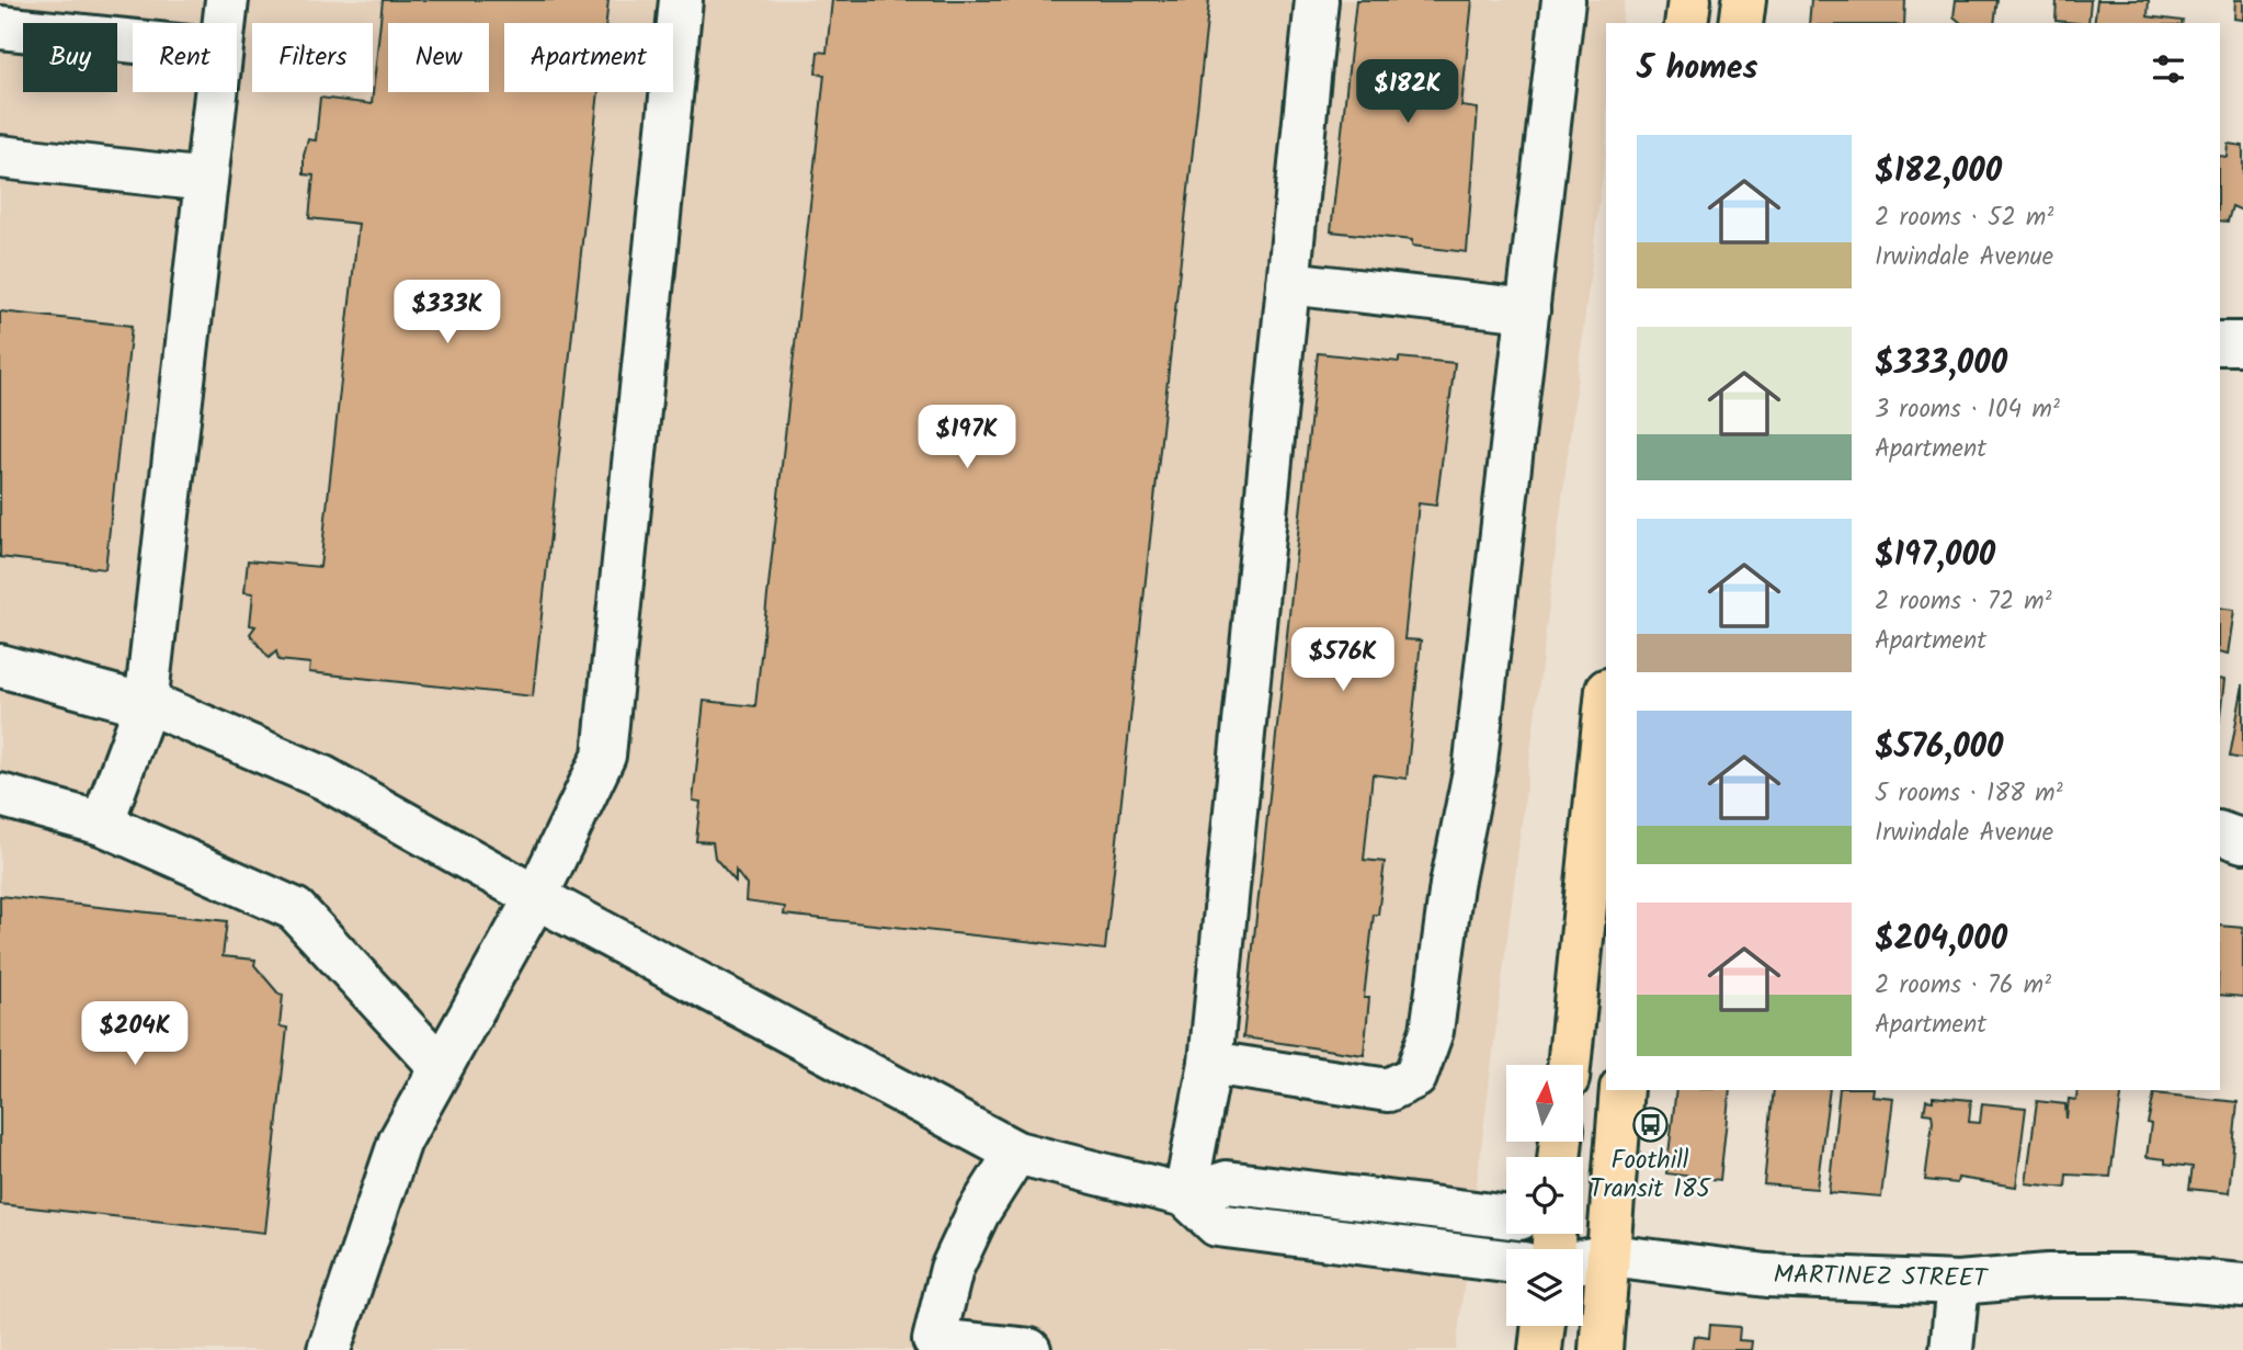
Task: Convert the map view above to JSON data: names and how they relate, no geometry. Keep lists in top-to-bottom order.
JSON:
{
  "streets": {
    "street": ["MARTINEZ STREET"]
  },
  "places": {
    "bus stop": ["Foothill Transit 185"]
  },
  "north": "top",
  "page": {
    "chip": [
      "Buy",
      "Rent",
      "Filters",
      "New",
      "Apartment"
    ],
    "heading": "5 homes",
    "price": [
      "$182K",
      "$333K",
      "$197K",
      "$576K",
      "$204K"
    ],
    "list": [
      {
        "name": "$182,000",
        "note": "2 rooms · 52 m² · Irwindale Avenue"
      },
      {
        "name": "$333,000",
        "note": "3 rooms · 104 m² · Apartment"
      },
      {
        "name": "$197,000",
        "note": "2 rooms · 72 m² · Apartment"
      },
      {
        "name": "$576,000",
        "note": "5 rooms · 188 m² · Irwindale Avenue"
      },
      {
        "name": "$204,000",
        "note": "2 rooms · 76 m² · Apartment"
      }
    ]
  }
}
